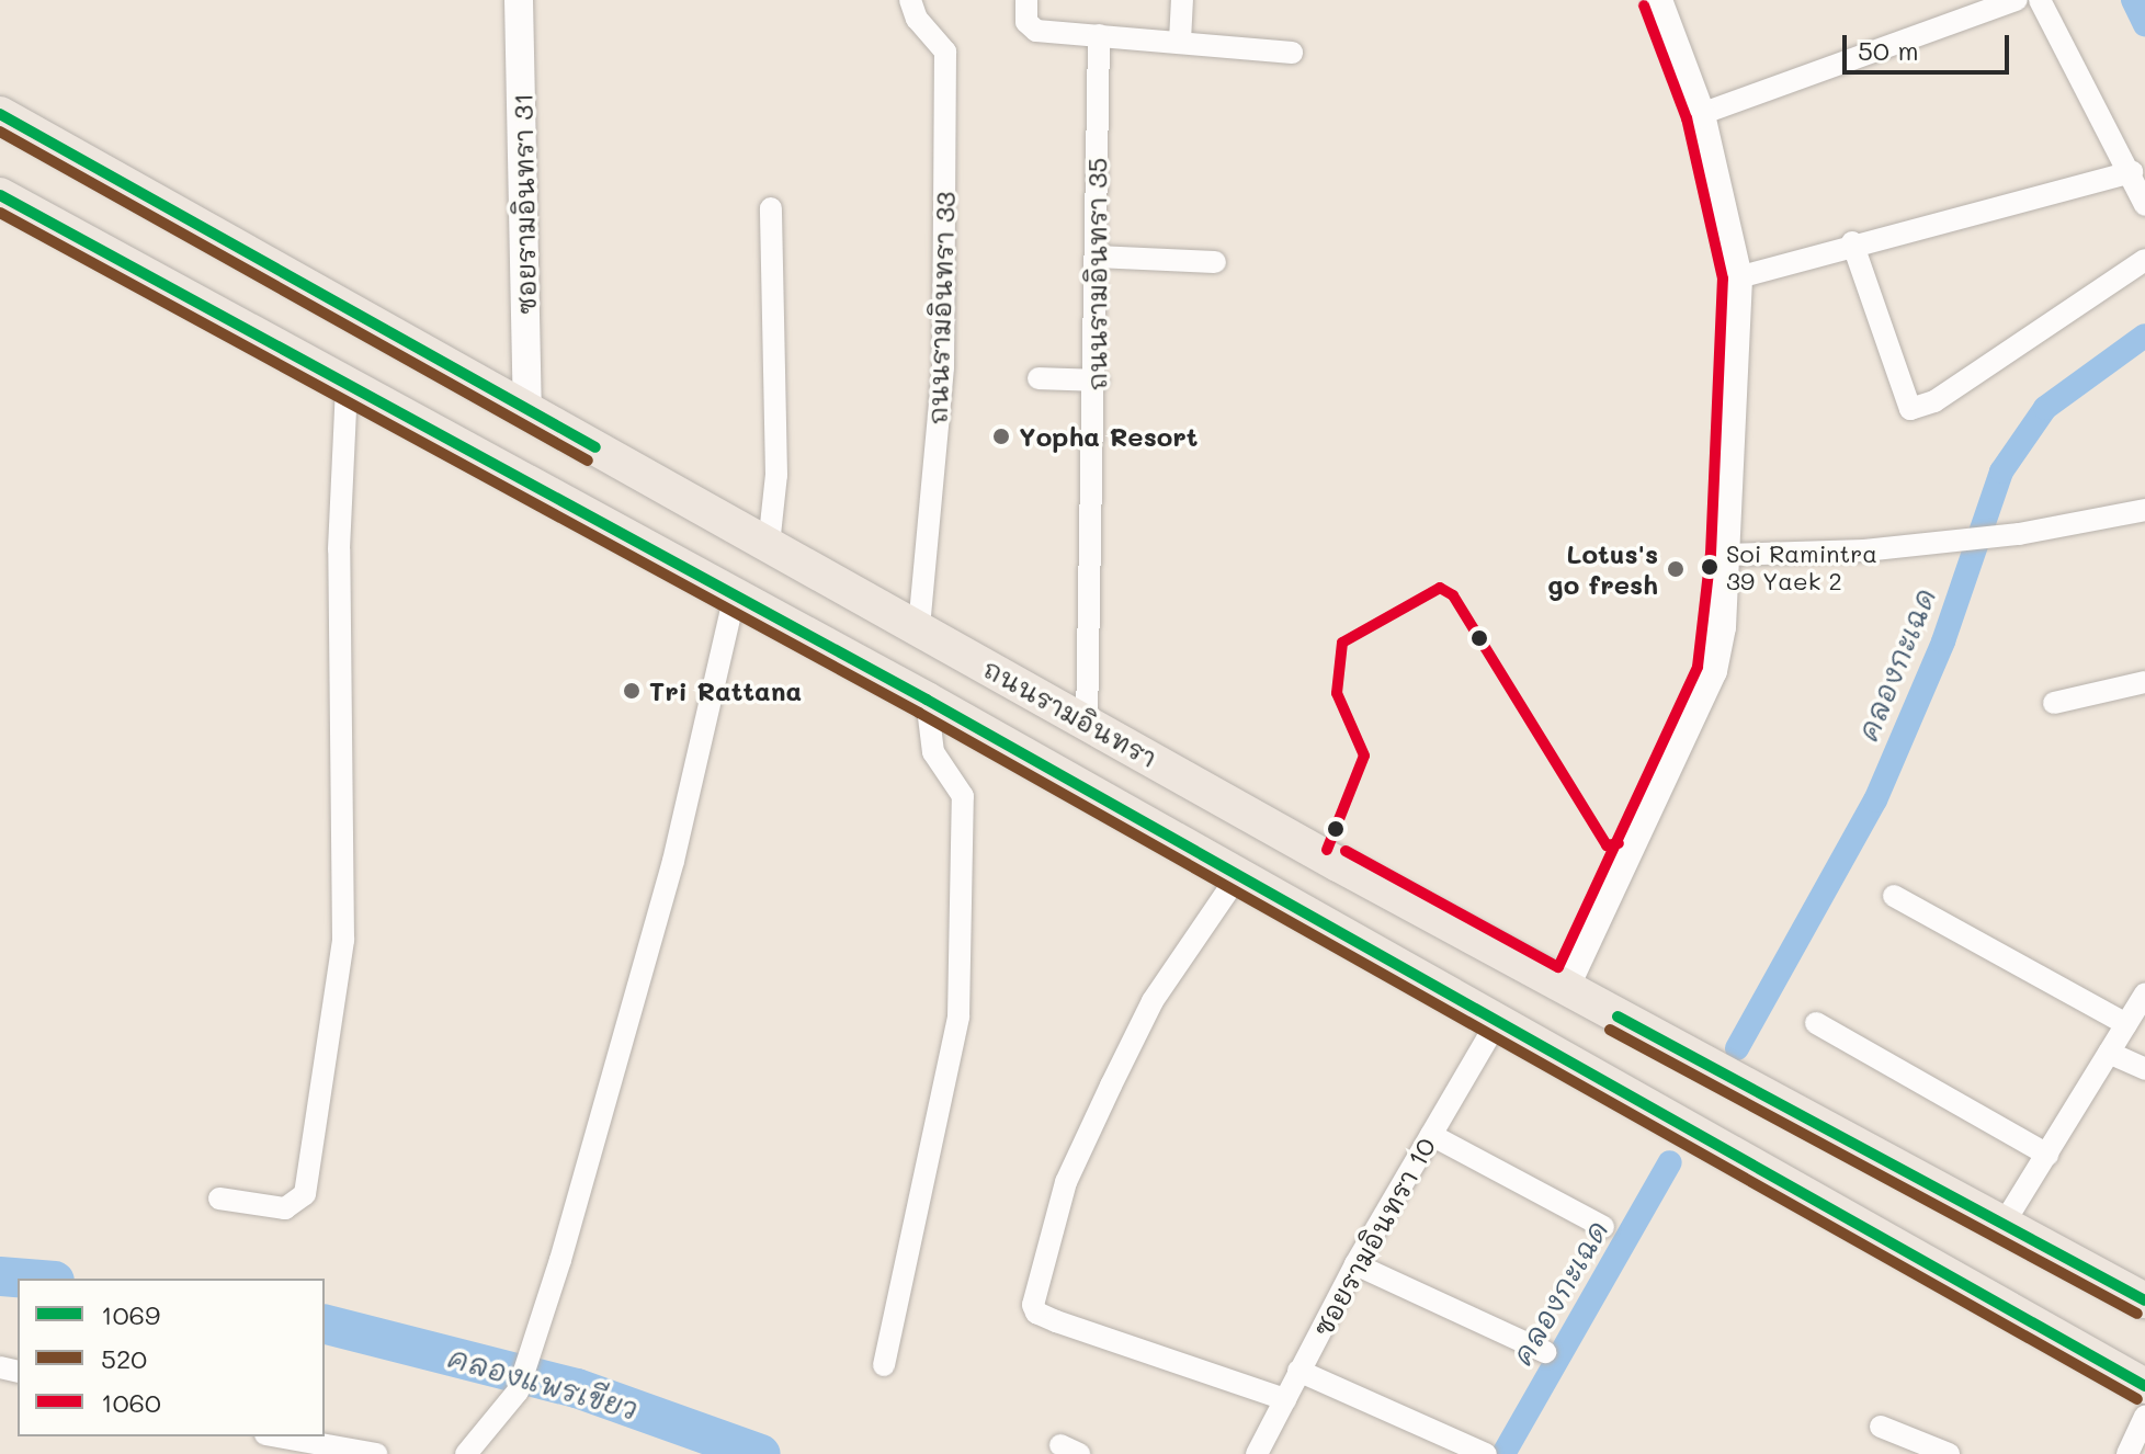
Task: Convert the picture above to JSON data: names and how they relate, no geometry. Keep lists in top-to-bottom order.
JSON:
{
  "streets": {
    "main road": ["ถนนรามอินทรา"],
    "street": [
      "ซอยรามอินทรา 31",
      "ถนนรามอินทรา 35",
      "ถนนรามอินทรา 33",
      "ซอยรามอินทรา 10"
    ]
  },
  "crossings": [
    ["ซอยรามอินทรา 31", "ถนนรามอินทรา"],
    ["ถนนรามอินทรา 35", "ถนนรามอินทรา"],
    ["ถนนรามอินทรา 33", "ถนนรามอินทรา"]
  ],
  "water": ["คลองกะเฉด", "คลองแพรเขียว"],
  "places": [
    "Yopha Resort",
    "Soi Ramintra 39 Yaek 2",
    "Lotus's go fresh",
    "Tri Rattana"
  ],
  "lines": ["transit line 1060", "transit line 1069", "transit line 520"],
  "legend": ["1069", "520", "1060"],
  "scale_bar": "50 m"
}
